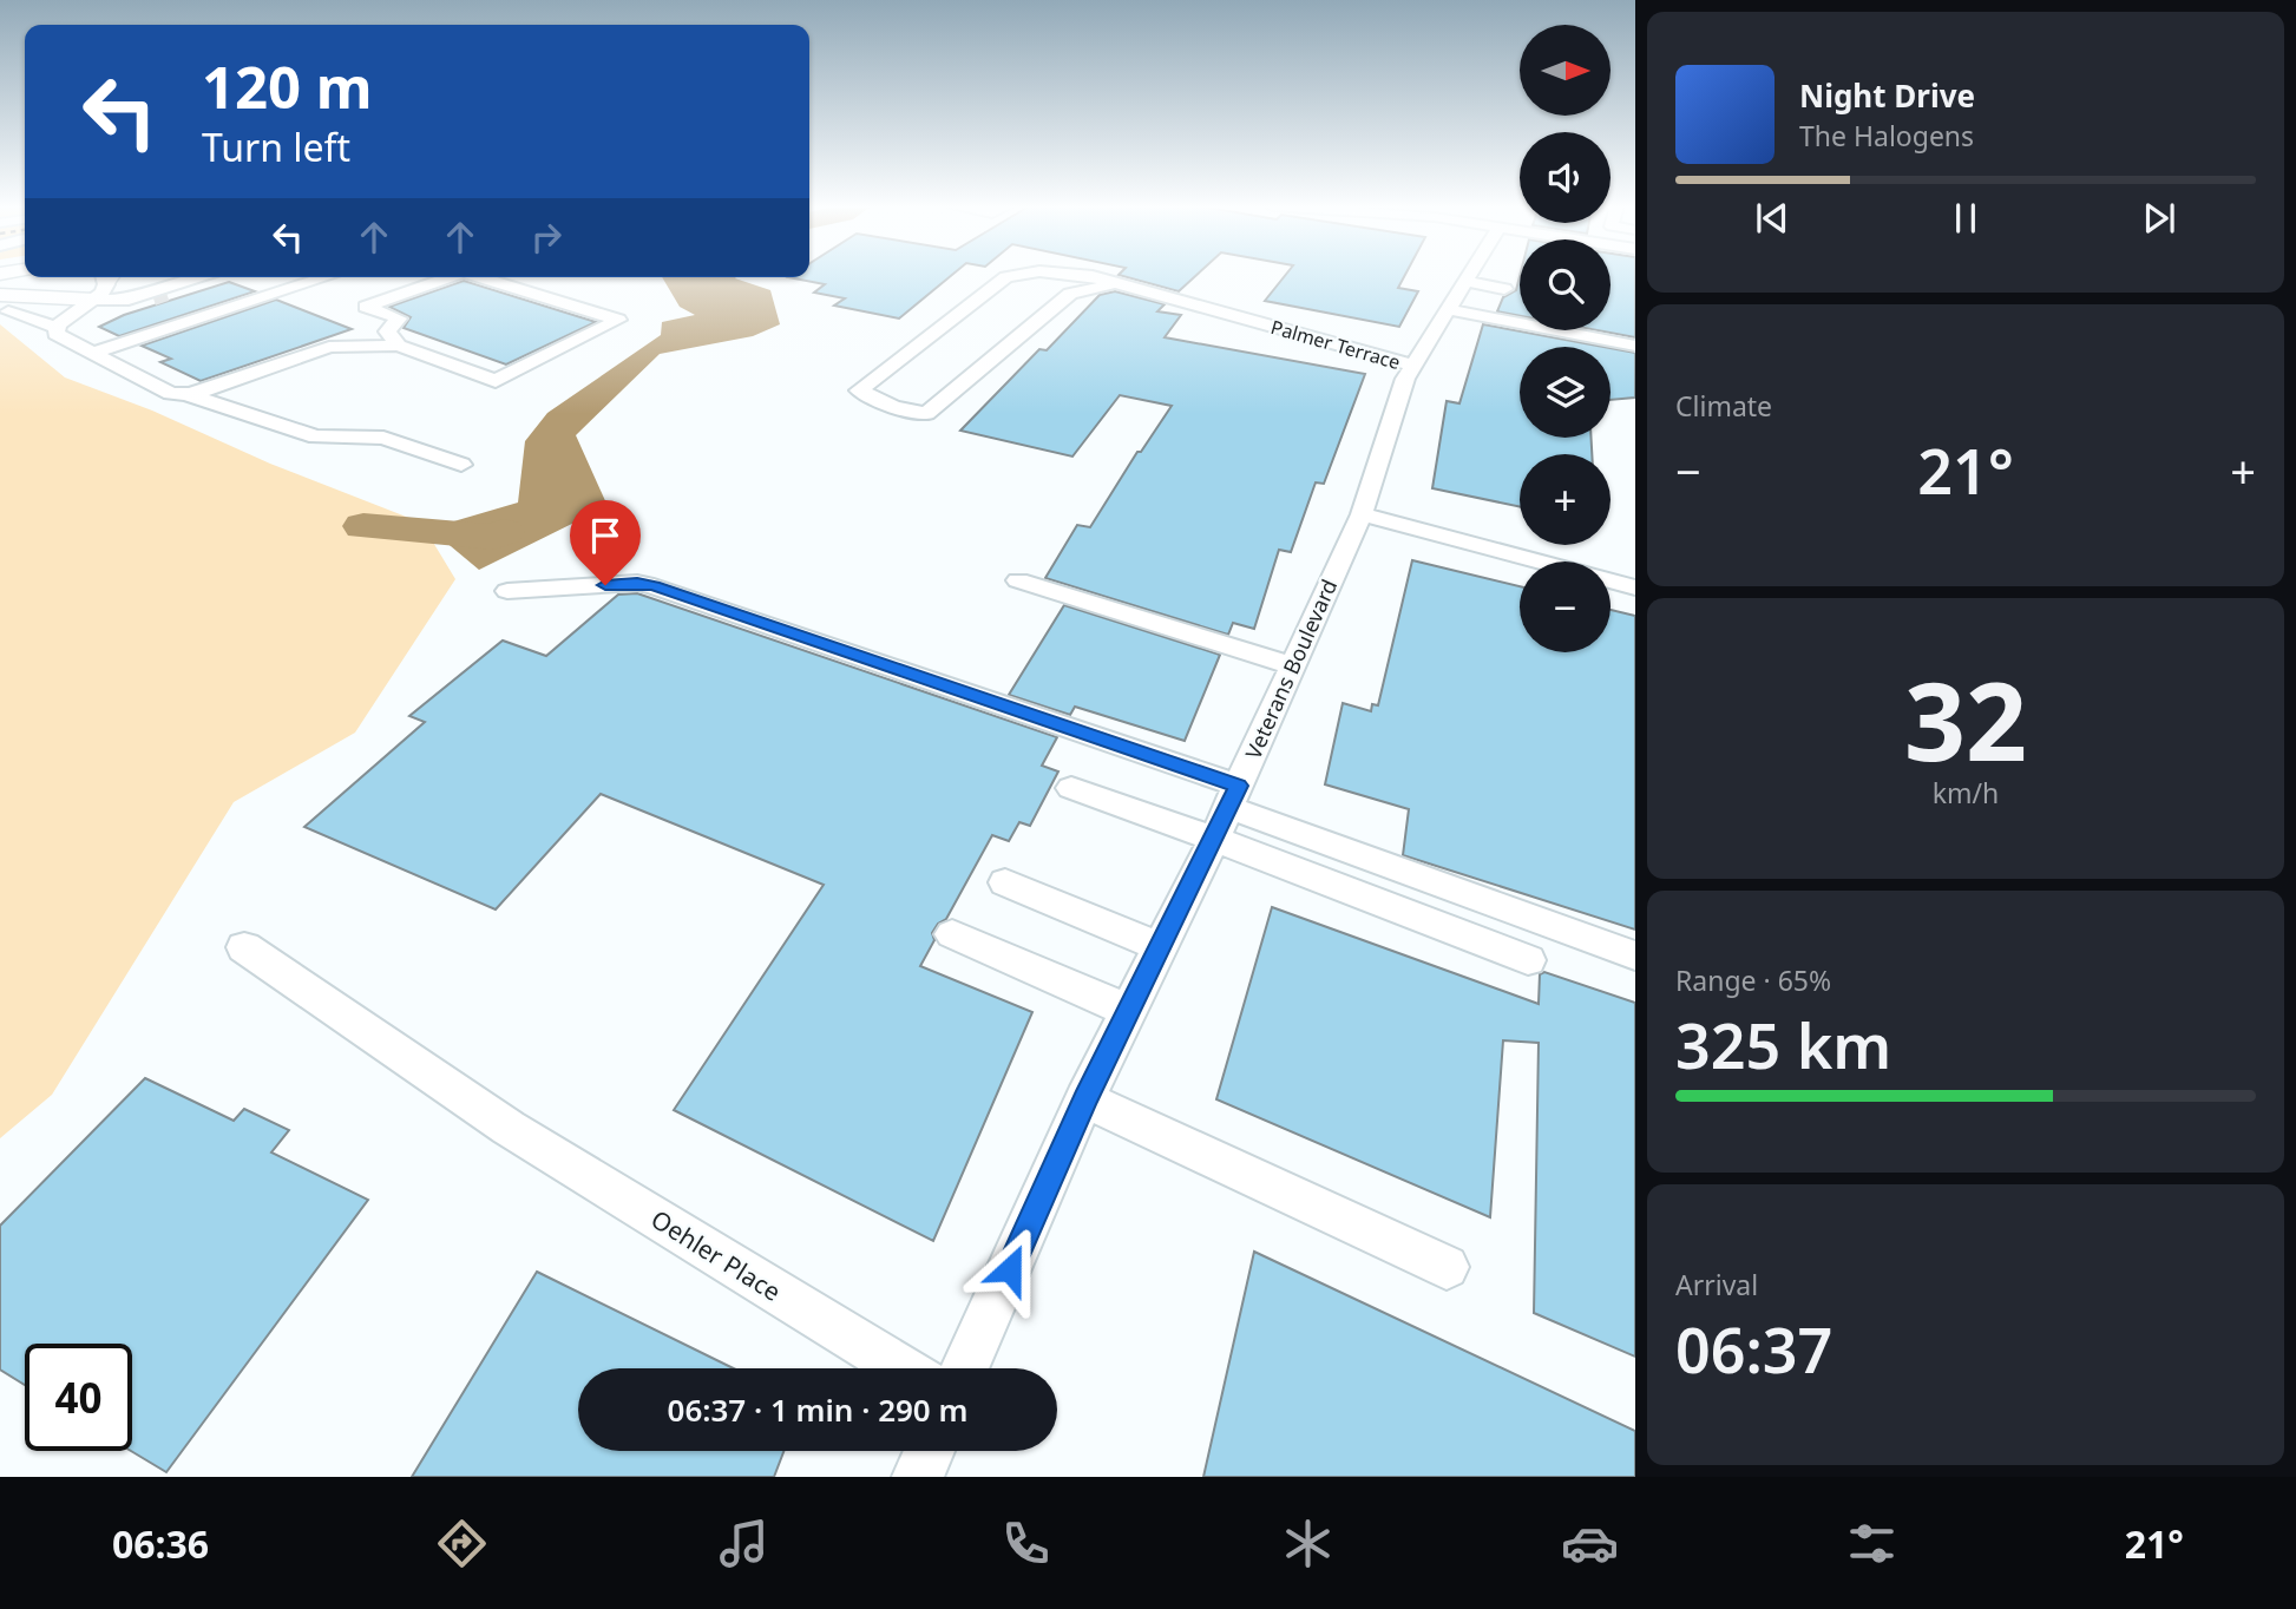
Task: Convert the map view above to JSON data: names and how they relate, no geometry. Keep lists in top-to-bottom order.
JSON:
{
  "streets": {
    "street": ["Palmer Terrace", "Veterans Boulevard", "Oehler Place"]
  },
  "crossings": [
    ["Palmer Terrace", "Veterans Boulevard"]
  ],
  "north": "right",
  "page": {
    "map_buttons": ["+", "−"],
    "turn": ["120 m", "Turn left"],
    "song": ["Night Drive", "The Halogens"],
    "tile": [
      "Climate",
      ["32", "km/h"],
      ["Range · 65%", "325 km"],
      ["Arrival", "06:37"]
    ],
    "heat": ["−", "21°", "+"],
    "limit": "40",
    "trip": "06:37 · 1 min · 290 m",
    "tabs": ["06:36", "21°"]
  }
}
